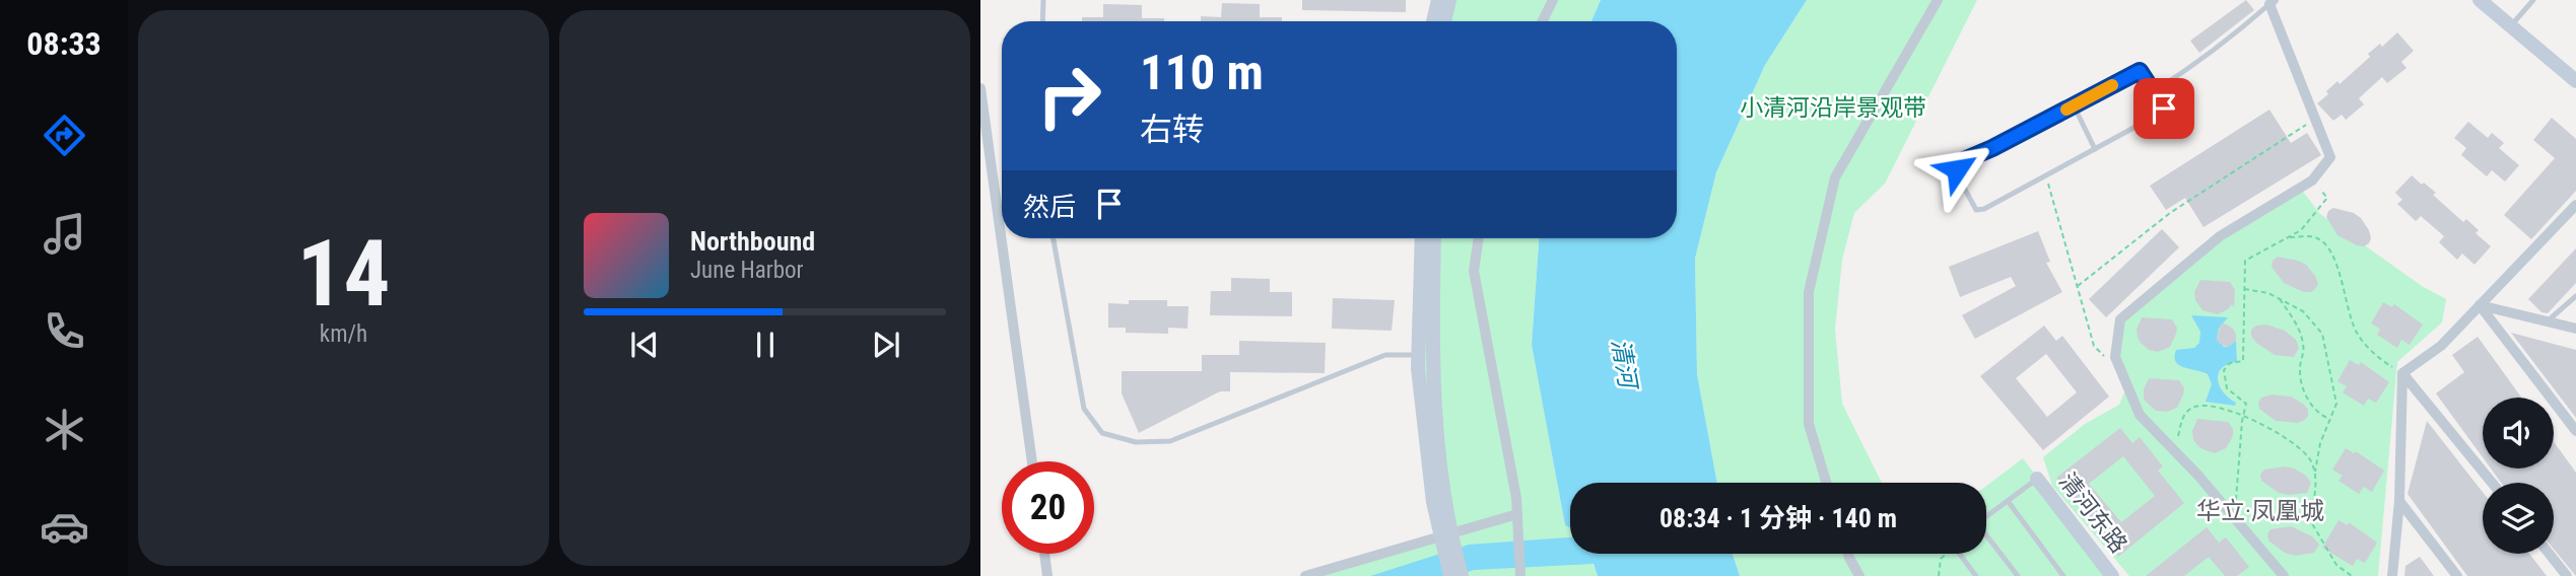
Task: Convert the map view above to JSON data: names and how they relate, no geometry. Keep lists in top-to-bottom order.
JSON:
{
  "streets": {
    "main road": ["清河东路"]
  },
  "districts": ["华立·凤凰城"],
  "water": ["清河"],
  "parks": ["小清河沿岸景观带"],
  "page": {
    "tabs": "08:33",
    "tile": ["14", "km/h"],
    "turn": ["110 m", "右转"],
    "then": "然后",
    "song": ["Northbound", "June Harbor"],
    "limit": "20",
    "trip": "08:34 · 1 分钟 · 140 m"
  }
}
